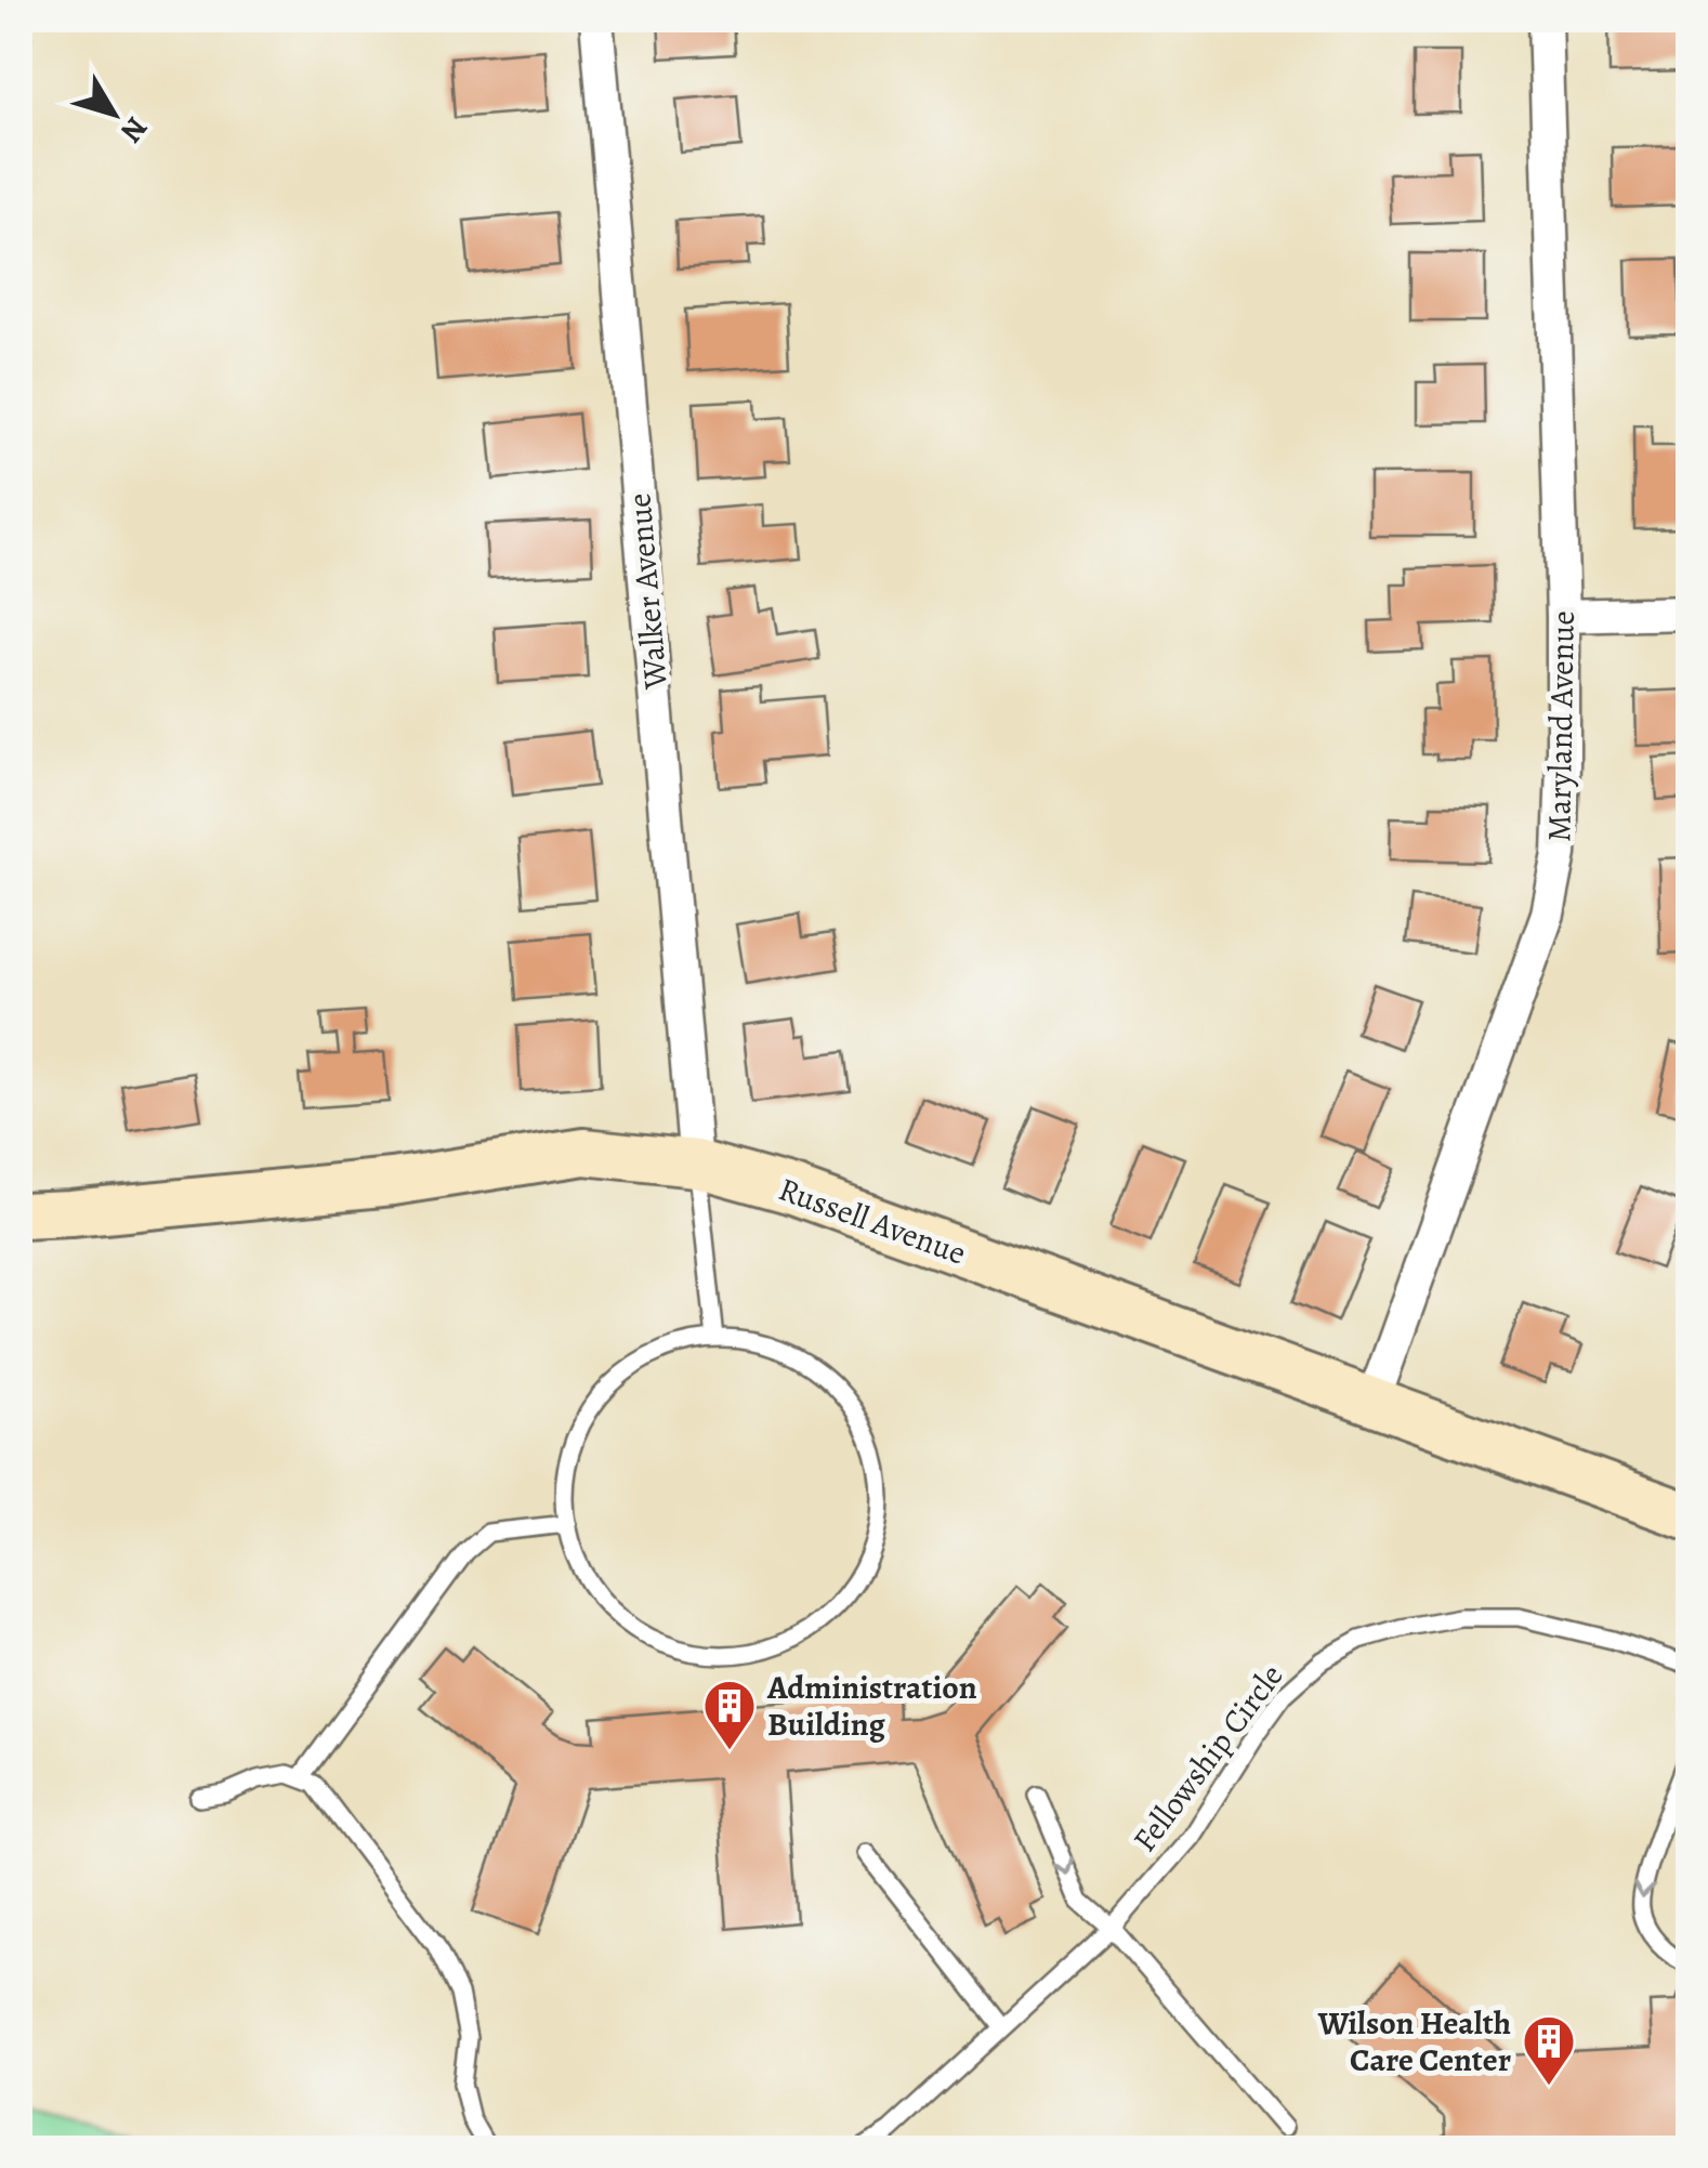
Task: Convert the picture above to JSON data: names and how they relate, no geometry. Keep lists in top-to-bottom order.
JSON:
{
  "streets": {
    "street": ["Walker Avenue", "Maryland Avenue", "Russell Avenue"],
    "lane": ["Fellowship Circle"]
  },
  "crossings": [
    ["Walker Avenue", "Russell Avenue"],
    ["Maryland Avenue", "Russell Avenue"]
  ],
  "places": {
    "building": ["Administration Building", "Wilson Health Care Center"]
  },
  "north": "bottom right"
}
